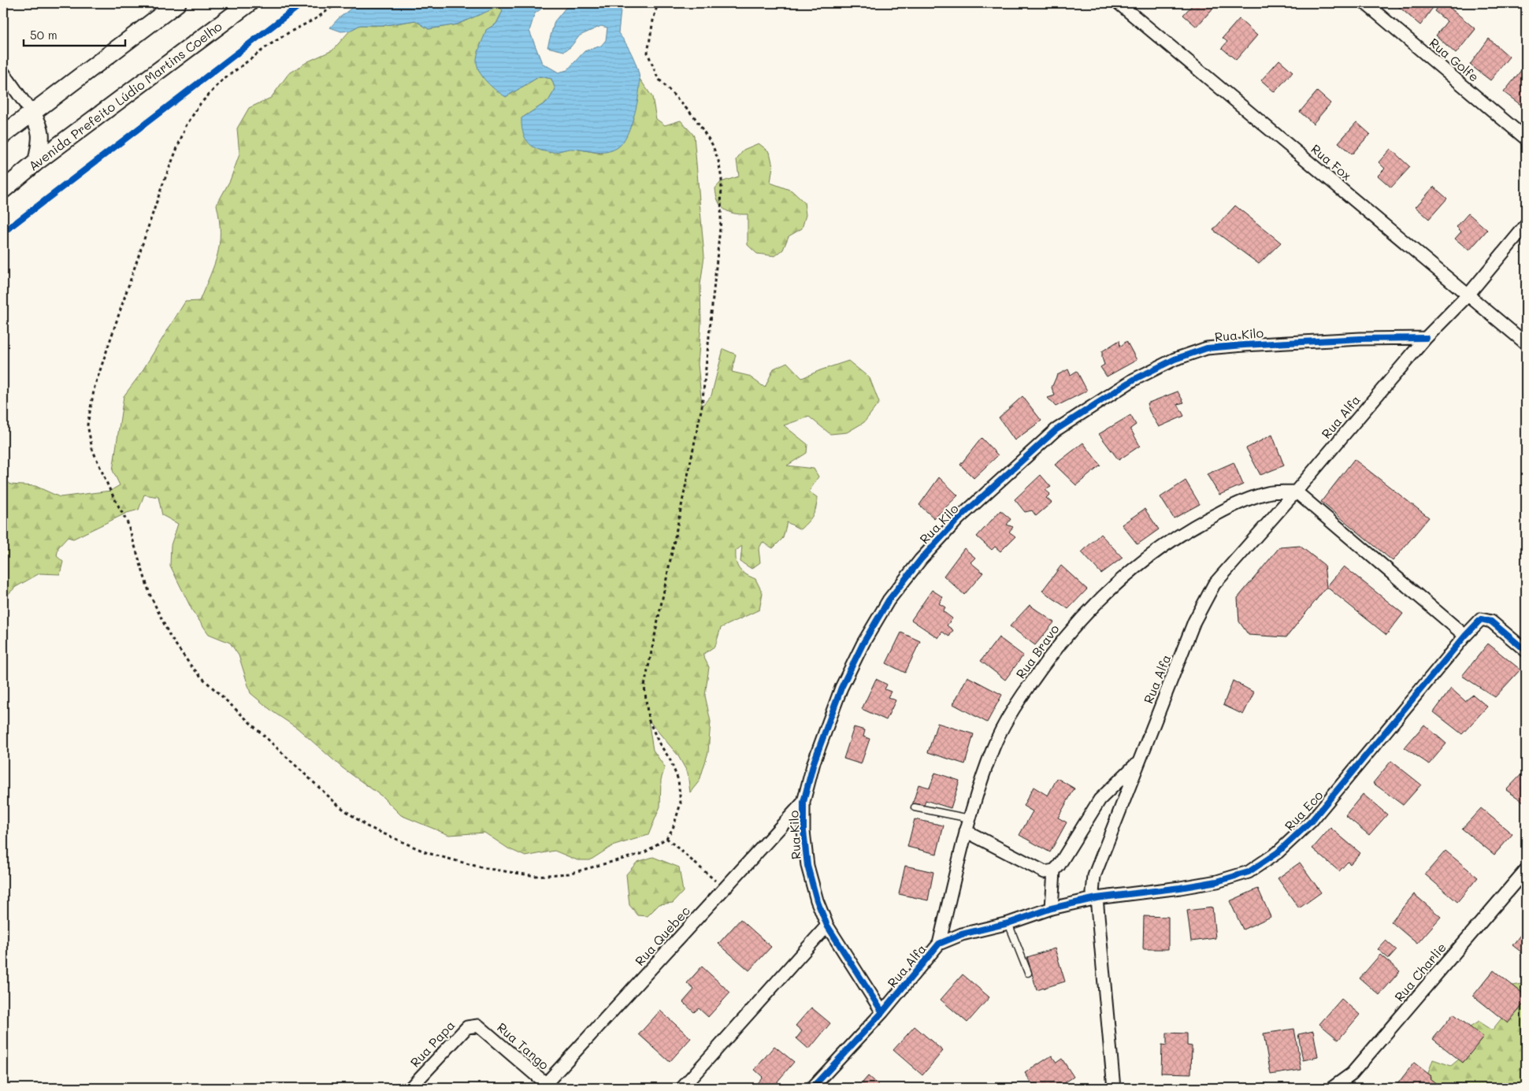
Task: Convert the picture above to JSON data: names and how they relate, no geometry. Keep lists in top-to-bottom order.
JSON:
{
  "streets": {
    "main road": ["Avenida Prefeito Lúdio Martins Coelho"],
    "street": [
      "Rua Golfe",
      "Rua Fox",
      "Rua Kilo",
      "Rua Alfa",
      "Rua Bravo",
      "Rua Eco",
      "Rua Quebec",
      "Rua Charlie",
      "Rua Papa",
      "Rua Tango"
    ]
  },
  "crossings": [
    ["Rua Fox", "Rua Alfa"],
    ["Rua Kilo", "Rua Alfa"],
    ["Rua Kilo", "Rua Quebec"],
    ["Rua Alfa", "Rua Bravo"],
    ["Rua Alfa", "Rua Eco"],
    ["Rua Quebec", "Rua Tango"],
    ["Rua Papa", "Rua Tango"]
  ],
  "scale_bar": "50 m"
}
